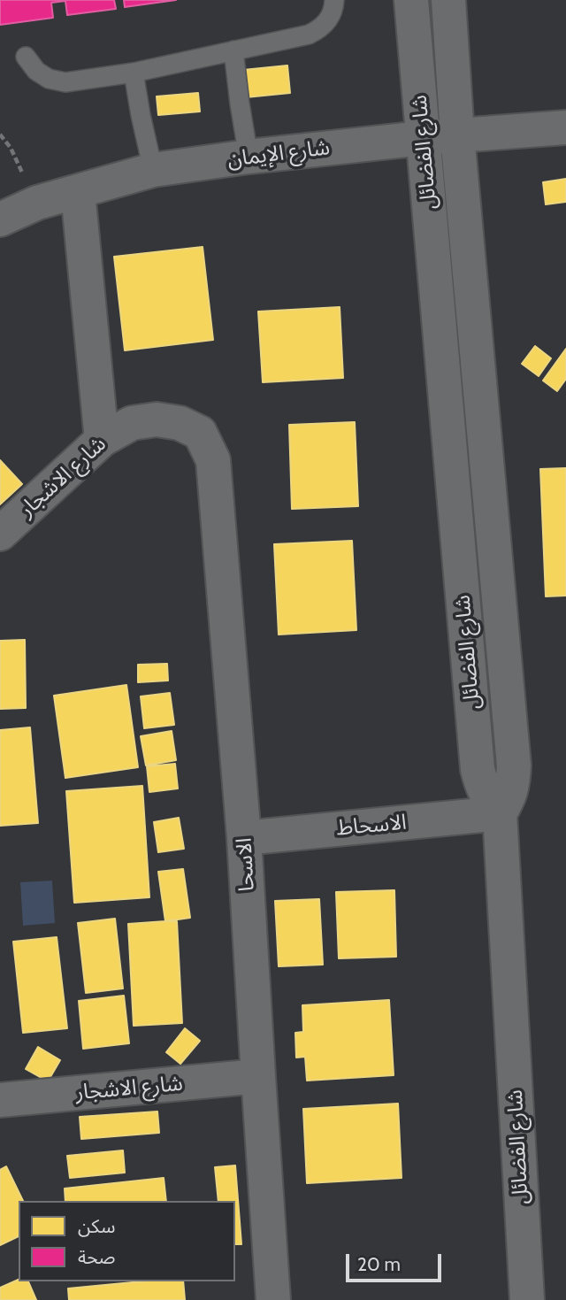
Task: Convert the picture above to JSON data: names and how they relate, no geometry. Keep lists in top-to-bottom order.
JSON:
{
  "streets": {
    "street": [
      "شارع الفضائل",
      "شارع الإيمان",
      "شارع الاشجار",
      "الاسحاط",
      "الاسحا"
    ]
  },
  "crossings": [
    ["شارع الفضائل", "شارع الإيمان"],
    ["شارع الفضائل", "الاسحاط"],
    ["شارع الاشجار", "الاسحا"],
    ["الاسحاط", "الاسحا"]
  ],
  "legend": ["سكن", "صحة"],
  "scale_bar": "20 m"
}
